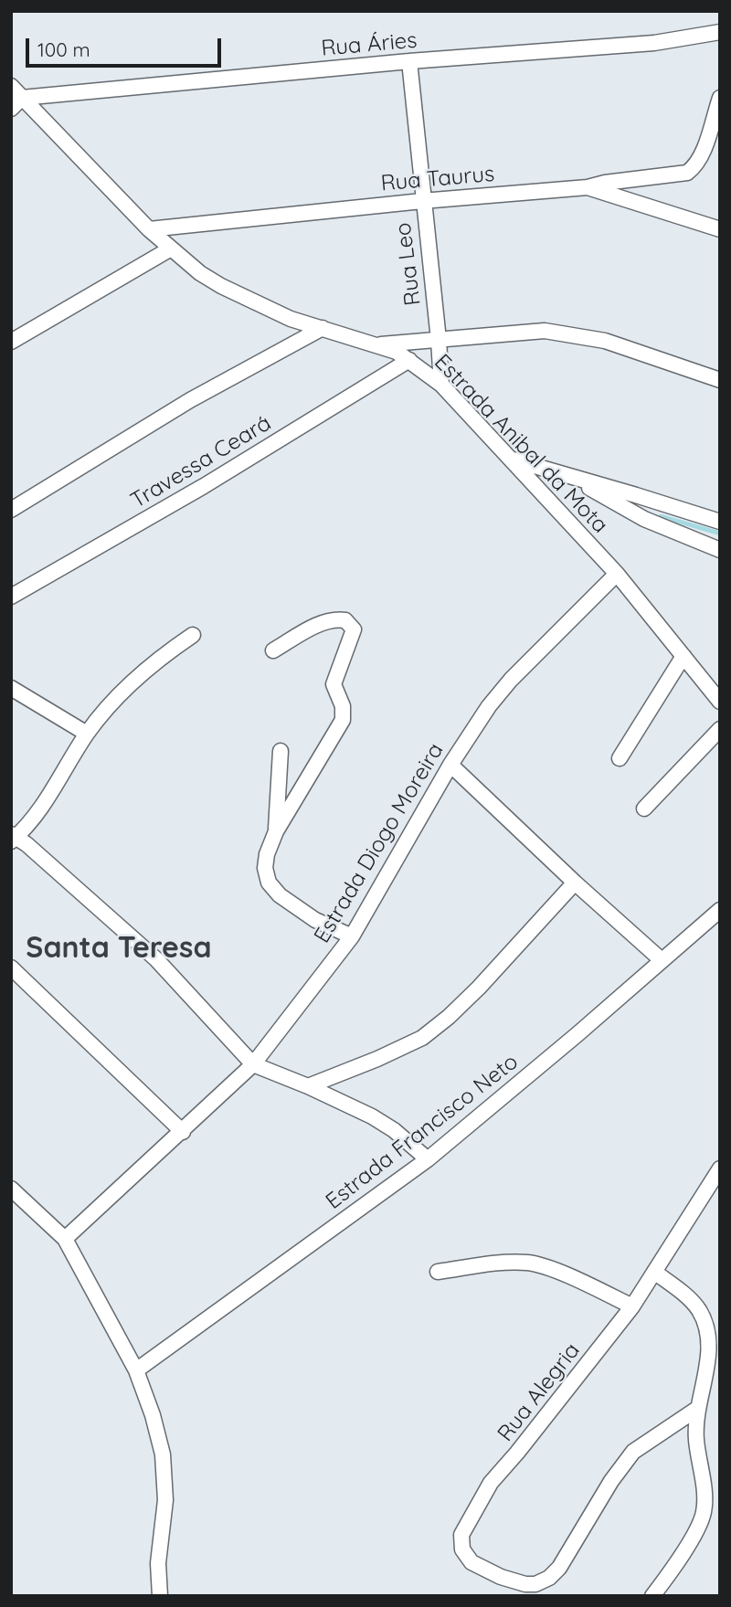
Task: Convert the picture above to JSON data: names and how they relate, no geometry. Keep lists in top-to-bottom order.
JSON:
{
  "streets": {
    "street": [
      "Rua Áries",
      "Rua Taurus",
      "Rua Leo",
      "Estrada Anibal da Mota",
      "Travessa Ceará",
      "Estrada Diogo Moreira",
      "Estrada Francisco Neto",
      "Rua Alegria"
    ]
  },
  "crossings": [
    ["Rua Áries", "Rua Leo"],
    ["Rua Áries", "Estrada Anibal da Mota"],
    ["Rua Taurus", "Rua Leo"],
    ["Rua Taurus", "Estrada Anibal da Mota"],
    ["Rua Leo", "Estrada Anibal da Mota"],
    ["Estrada Anibal da Mota", "Travessa Ceará"],
    ["Estrada Anibal da Mota", "Estrada Diogo Moreira"]
  ],
  "districts": ["Santa Teresa"],
  "scale_bar": "100 m"
}
